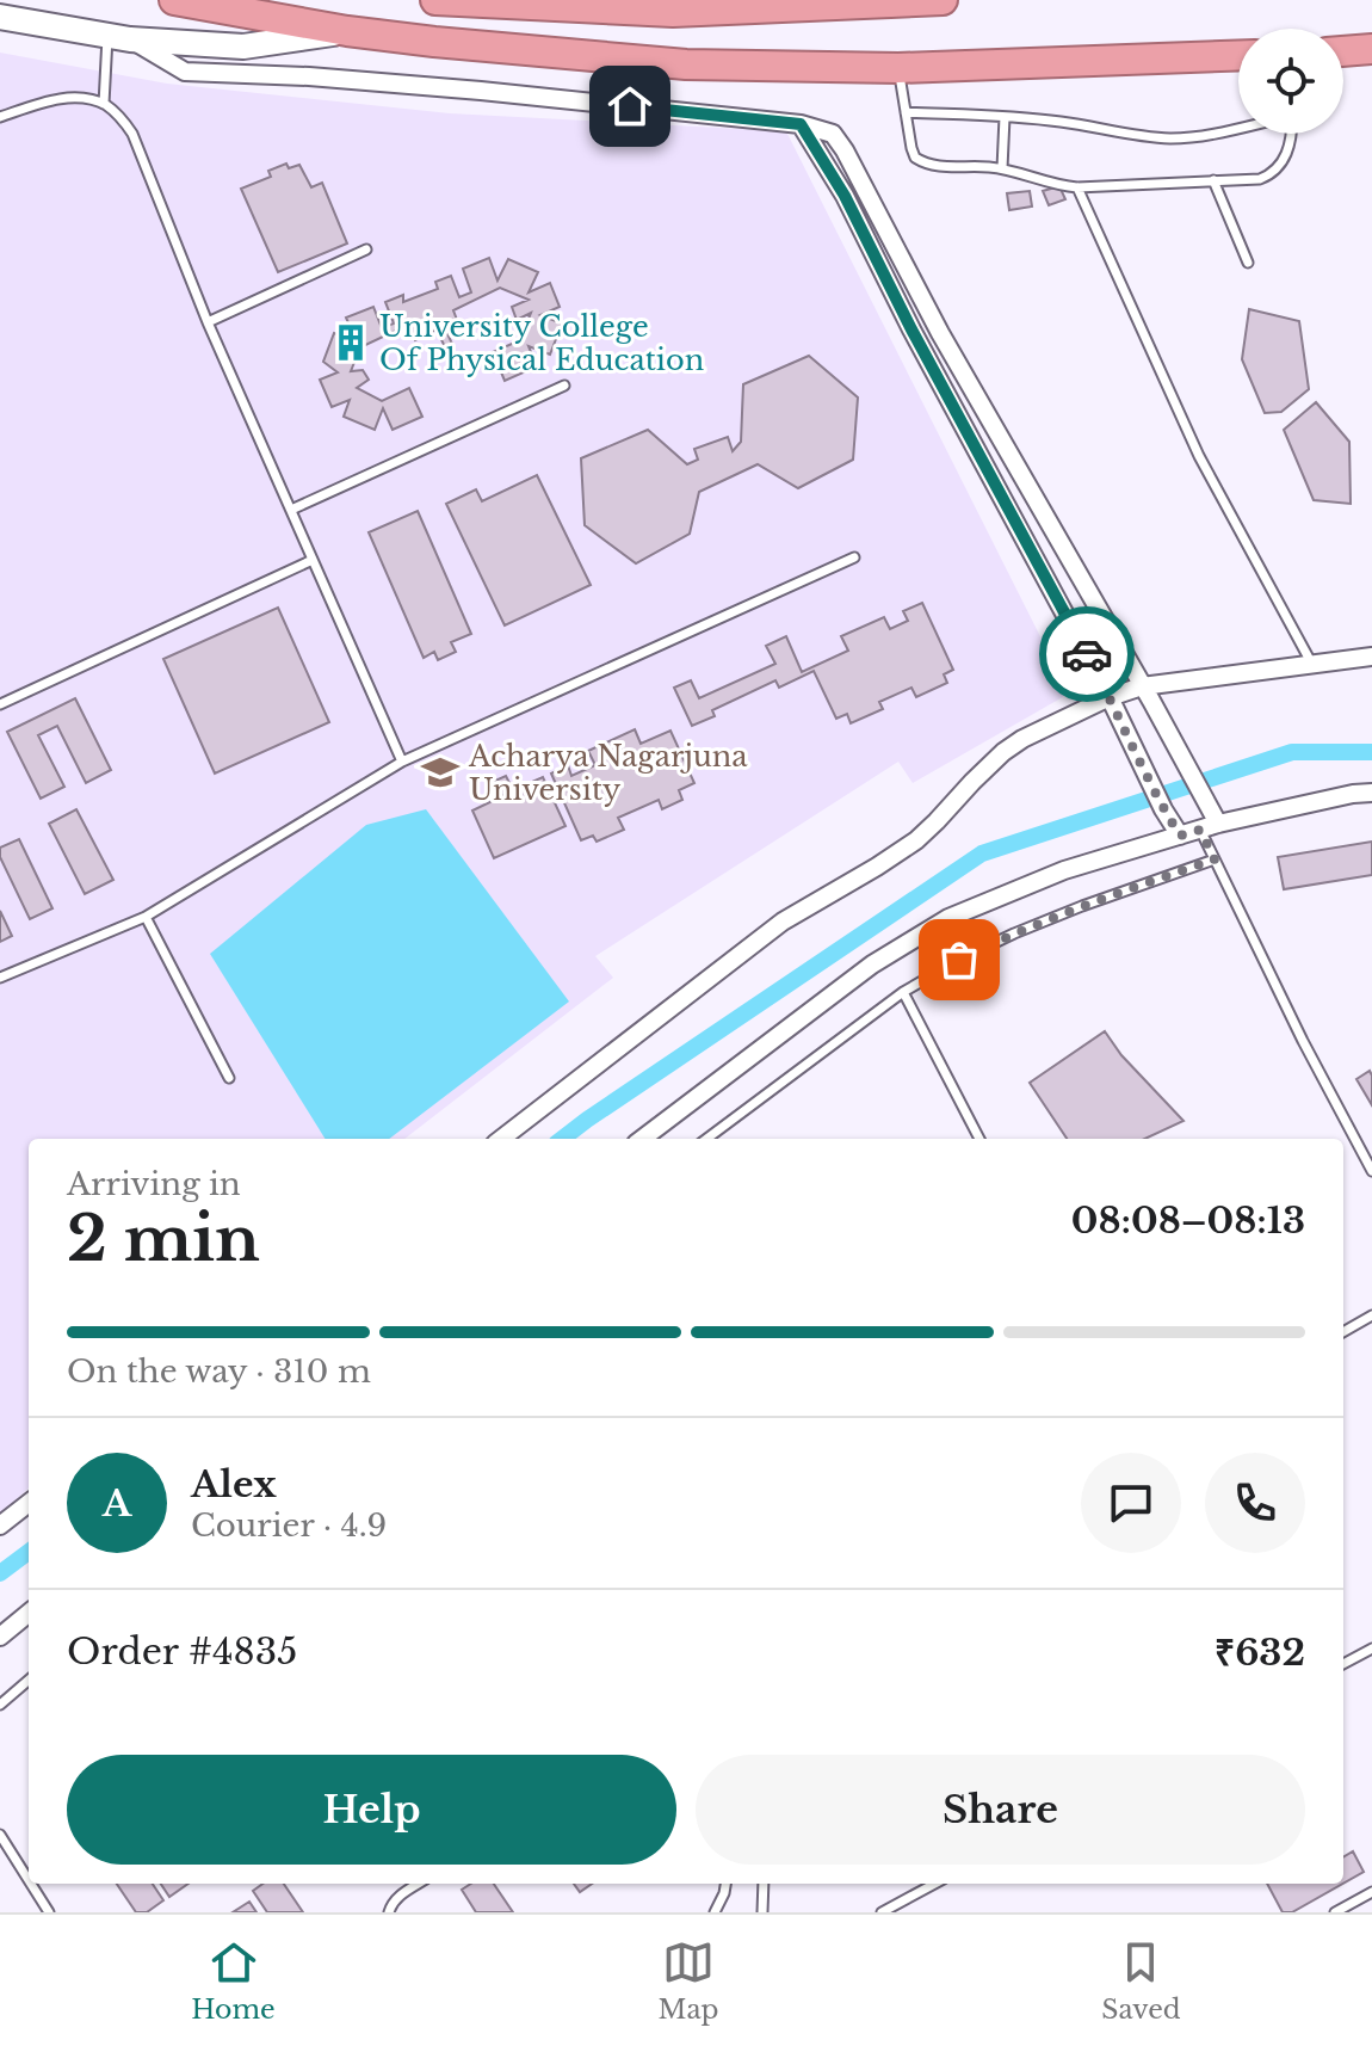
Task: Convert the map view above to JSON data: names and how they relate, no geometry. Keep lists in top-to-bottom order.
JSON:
{
  "places": {
    "building": ["University College Of Physical Education"],
    "school or university": ["Acharya Nagarjuna University"]
  },
  "page": {
    "heading": ["2 min", "Arriving in", "08:08–08:13"],
    "panel": [
      "Alex",
      "Courier · 4.9",
      "Order #4835",
      "₹632"
    ],
    "bar": "On the way · 310 m",
    "round": "A",
    "buttons": ["Help", "Share"],
    "tabs": ["Home", "Map", "Saved"]
  }
}
